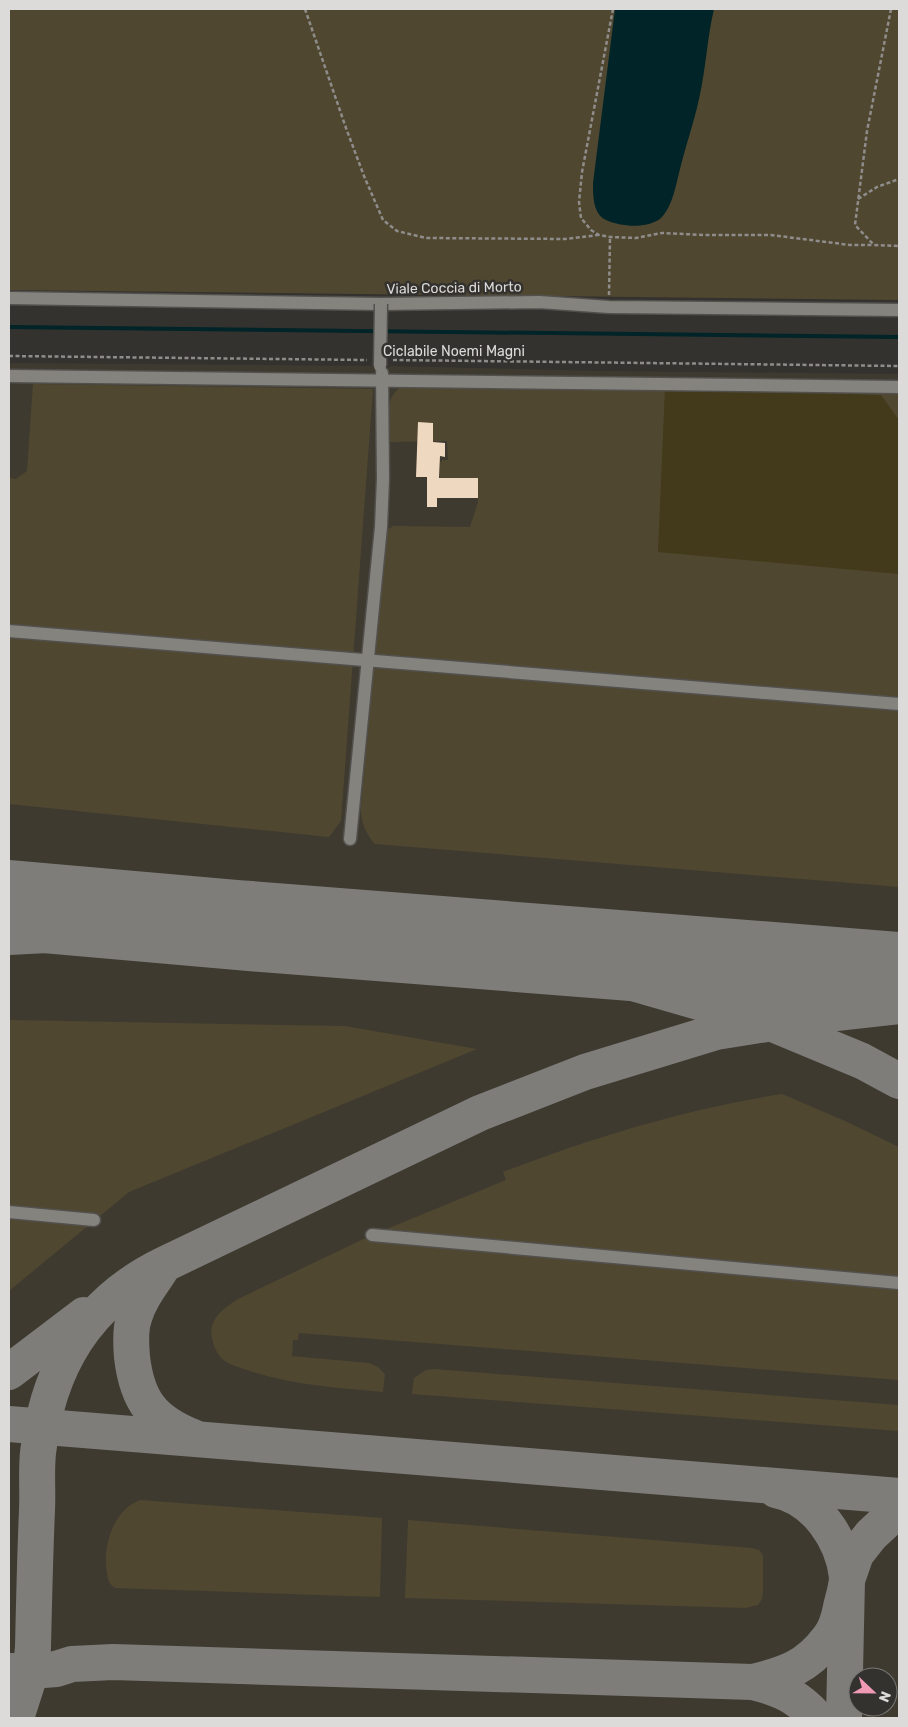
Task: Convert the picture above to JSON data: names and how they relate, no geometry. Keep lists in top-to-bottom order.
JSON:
{
  "streets": {
    "street": ["Viale Coccia di Morto"],
    "path": ["Ciclabile Noemi Magni"]
  },
  "north": "right"
}
